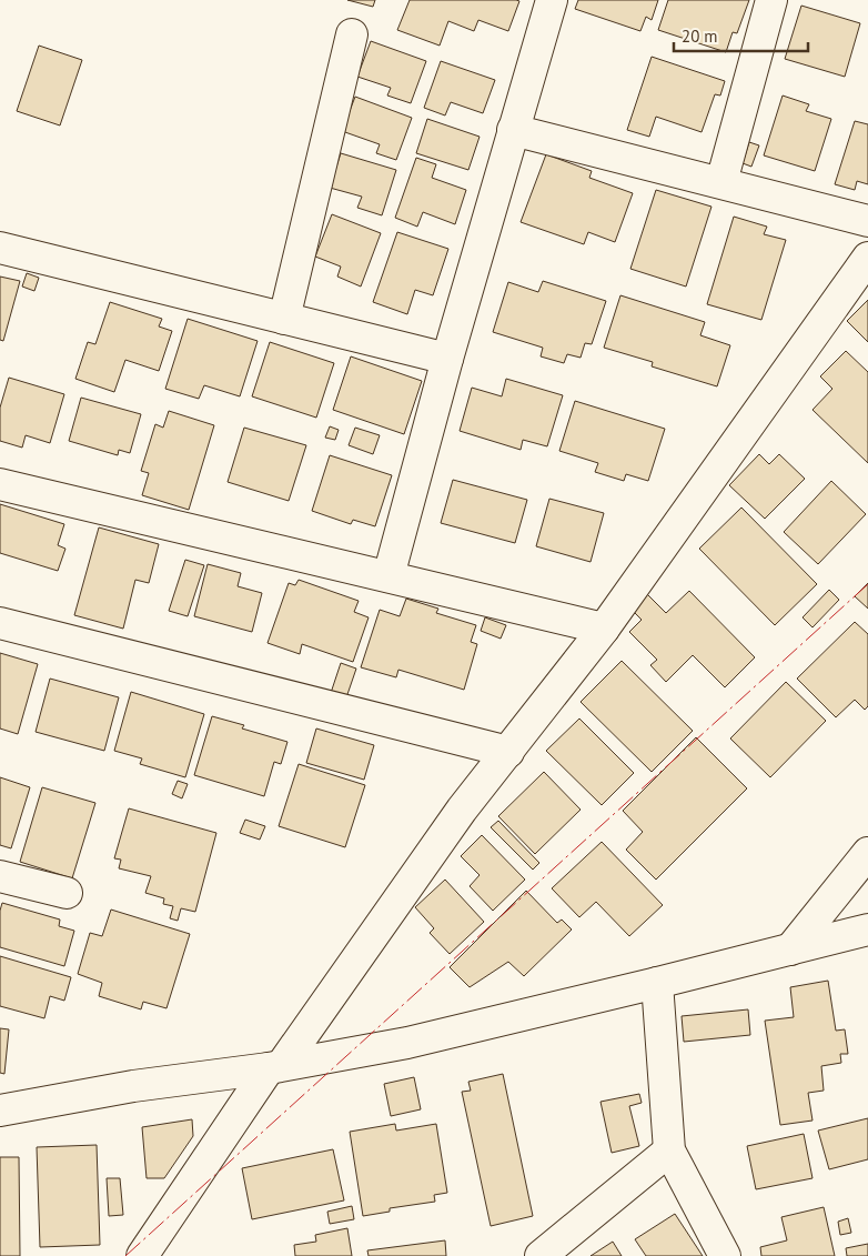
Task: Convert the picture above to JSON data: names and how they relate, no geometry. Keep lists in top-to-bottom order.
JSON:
{
  "scale_bar": "20 m"
}
